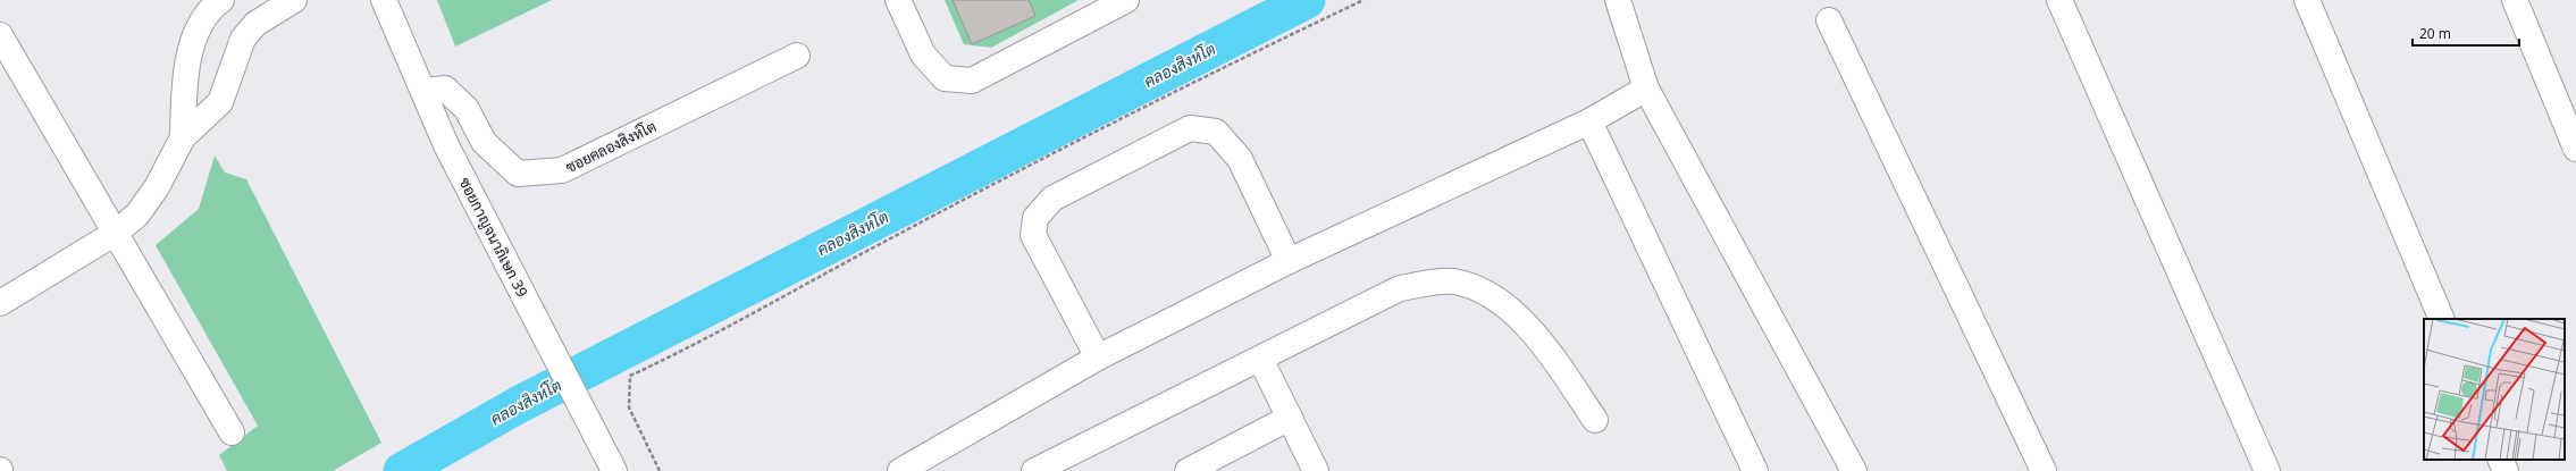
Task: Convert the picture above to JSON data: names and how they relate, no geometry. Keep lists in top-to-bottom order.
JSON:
{
  "streets": {
    "street": ["ซอยคลองสิงห์โต", "ซอยกาญจนาภิเษก 39"]
  },
  "crossings": [
    ["ซอยคลองสิงห์โต", "ซอยกาญจนาภิเษก 39"]
  ],
  "water": ["คลองสิงห์โต"],
  "scale_bar": "20 m"
}
